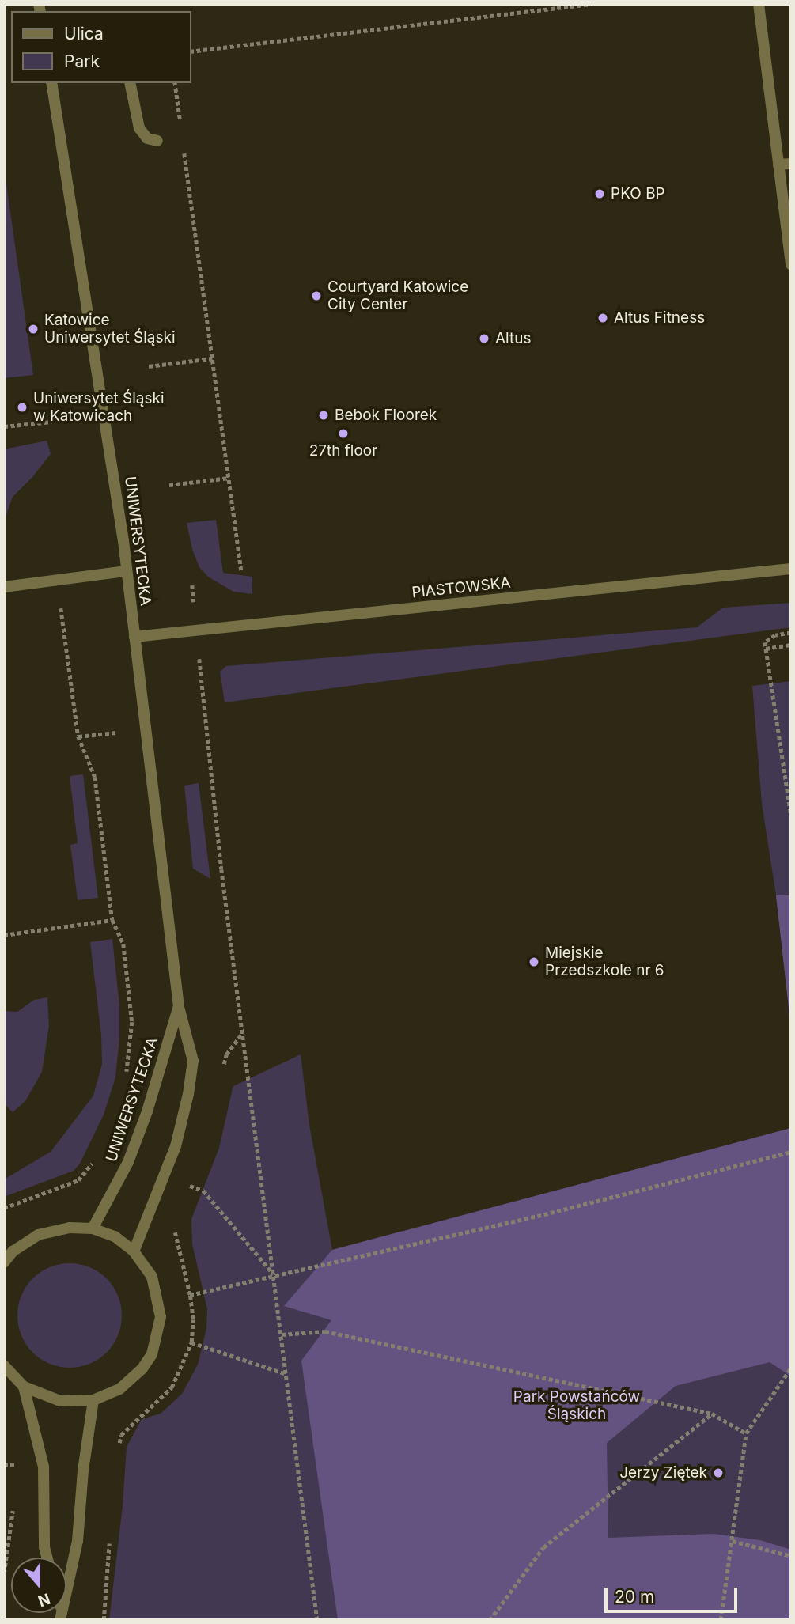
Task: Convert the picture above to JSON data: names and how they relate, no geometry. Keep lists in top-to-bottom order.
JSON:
{
  "streets": {
    "street": ["UNIWERSYTECKA", "PIASTOWSKA"]
  },
  "crossings": [
    ["UNIWERSYTECKA", "PIASTOWSKA"]
  ],
  "parks": ["Park Powstańców Śląskich"],
  "places": [
    "PKO BP",
    "Courtyard Katowice City Center",
    "Altus Fitness",
    "Katowice Uniwersytet Śląski",
    "Altus",
    "Uniwersytet Śląski w Katowicach",
    "Bebok Floorek",
    "27th floor",
    "Miejskie Przedszkole nr 6",
    "Jerzy Ziętek"
  ],
  "legend": ["Ulica", "Park"],
  "scale_bar": "20 m",
  "north": "bottom"
}
